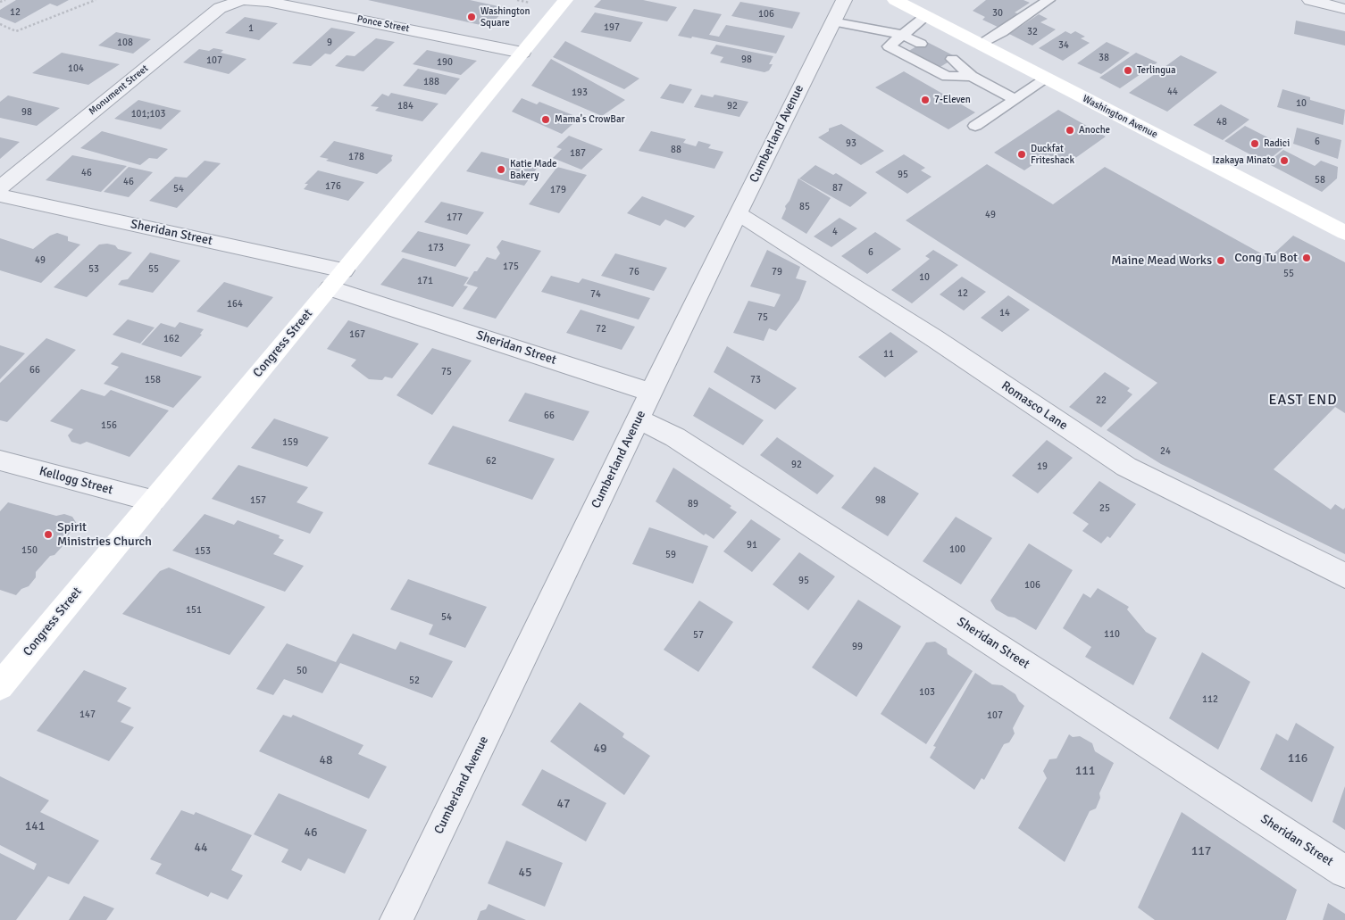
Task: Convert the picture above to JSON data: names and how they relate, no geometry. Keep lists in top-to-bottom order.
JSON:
{
  "streets": {
    "street": [
      "Ponce Street",
      "Monument Street",
      "Washington Avenue",
      "Cumberland Avenue",
      "Sheridan Street",
      "Congress Street",
      "Romasco Lane",
      "Kellogg Street"
    ]
  },
  "crossings": [
    ["Ponce Street", "Monument Street"],
    ["Ponce Street", "Congress Street"],
    ["Cumberland Avenue", "Sheridan Street"],
    ["Cumberland Avenue", "Romasco Lane"],
    ["Sheridan Street", "Congress Street"],
    ["Congress Street", "Kellogg Street"]
  ],
  "districts": ["EAST END"],
  "places": [
    "Washington Square",
    "Terlingua",
    "7-Eleven",
    "Mama's CrowBar",
    "Anoche",
    "Radici",
    "Duckfat Friteshack",
    "Izakaya Minato",
    "Katie Made Bakery",
    "Cong Tu Bot",
    "Maine Mead Works",
    "Spirit Ministries Church"
  ],
  "house_numbers": [
    "12",
    "30",
    "106",
    "197",
    "1",
    "32",
    "108",
    "9",
    "34",
    "38",
    "98",
    "107",
    "190",
    "104",
    "188",
    "44",
    "193",
    "10",
    "184",
    "92",
    "98",
    "101;103",
    "48",
    "6",
    "93",
    "88",
    "187",
    "178",
    "46",
    "95",
    "58",
    "46",
    "176",
    "87",
    "54",
    "179",
    "85",
    "49",
    "177",
    "4",
    "173",
    "6",
    "49",
    "175",
    "53",
    "55",
    "76",
    "79",
    "55",
    "10",
    "171",
    "12",
    "74",
    "164",
    "14",
    "75",
    "72",
    "167",
    "162",
    "11",
    "66",
    "75",
    "158",
    "73",
    "22",
    "66",
    "156",
    "159",
    "24",
    "62",
    "92",
    "19",
    "157",
    "98",
    "89",
    "25",
    "91",
    "100",
    "150",
    "153",
    "59",
    "95",
    "106",
    "151",
    "54",
    "110",
    "57",
    "99",
    "50",
    "52",
    "103",
    "112",
    "147",
    "107",
    "49",
    "116",
    "48",
    "111",
    "47",
    "141",
    "46",
    "44",
    "117",
    "45"
  ]
}
